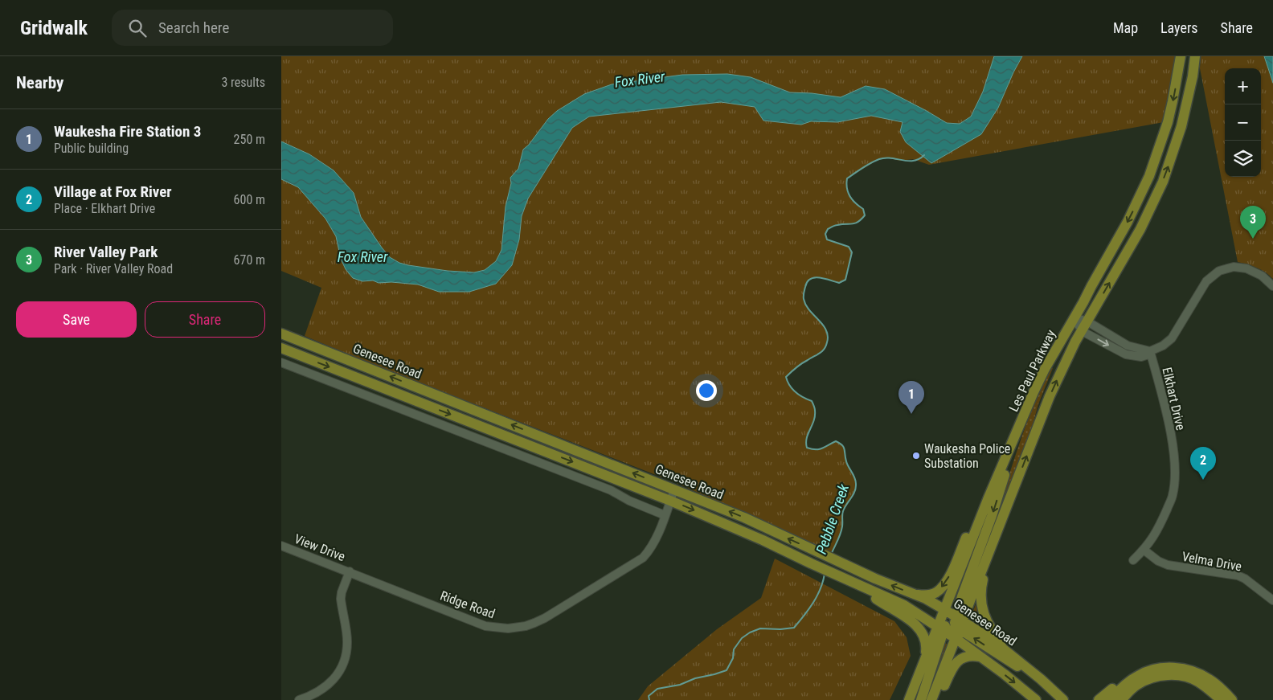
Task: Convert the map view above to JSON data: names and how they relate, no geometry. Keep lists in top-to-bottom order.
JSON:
{
  "streets": {
    "main road": ["Genesee Road", "Les Paul Parkway"],
    "street": [
      "Elkhart Drive",
      "View Drive",
      "Velma Drive",
      "Ridge Road"
    ]
  },
  "crossings": [
    ["Genesee Road", "Les Paul Parkway"],
    ["Genesee Road", "Ridge Road"],
    ["Elkhart Drive", "Velma Drive"],
    ["View Drive", "Ridge Road"]
  ],
  "water": ["Fox River", "Pebble Creek"],
  "places": ["Waukesha Police Substation"],
  "page": {
    "header": "Gridwalk",
    "search": "Search here",
    "nav": ["Map", "Layers", "Share"],
    "heading": ["Nearby", "3 results"],
    "map_buttons": ["+", "−"],
    "list": [
      {
        "mark": "1",
        "name": "Waukesha Fire Station 3",
        "note": "Public building",
        "value": "250 m"
      },
      {
        "mark": "2",
        "name": "Village at Fox River",
        "note": "Place · Elkhart Drive",
        "value": "600 m"
      },
      {
        "mark": "3",
        "name": "River Valley Park",
        "note": "Park · River Valley Road",
        "value": "670 m"
      }
    ],
    "pins": ["3", "1", "2"],
    "buttons": ["Save", "Share"]
  }
}
